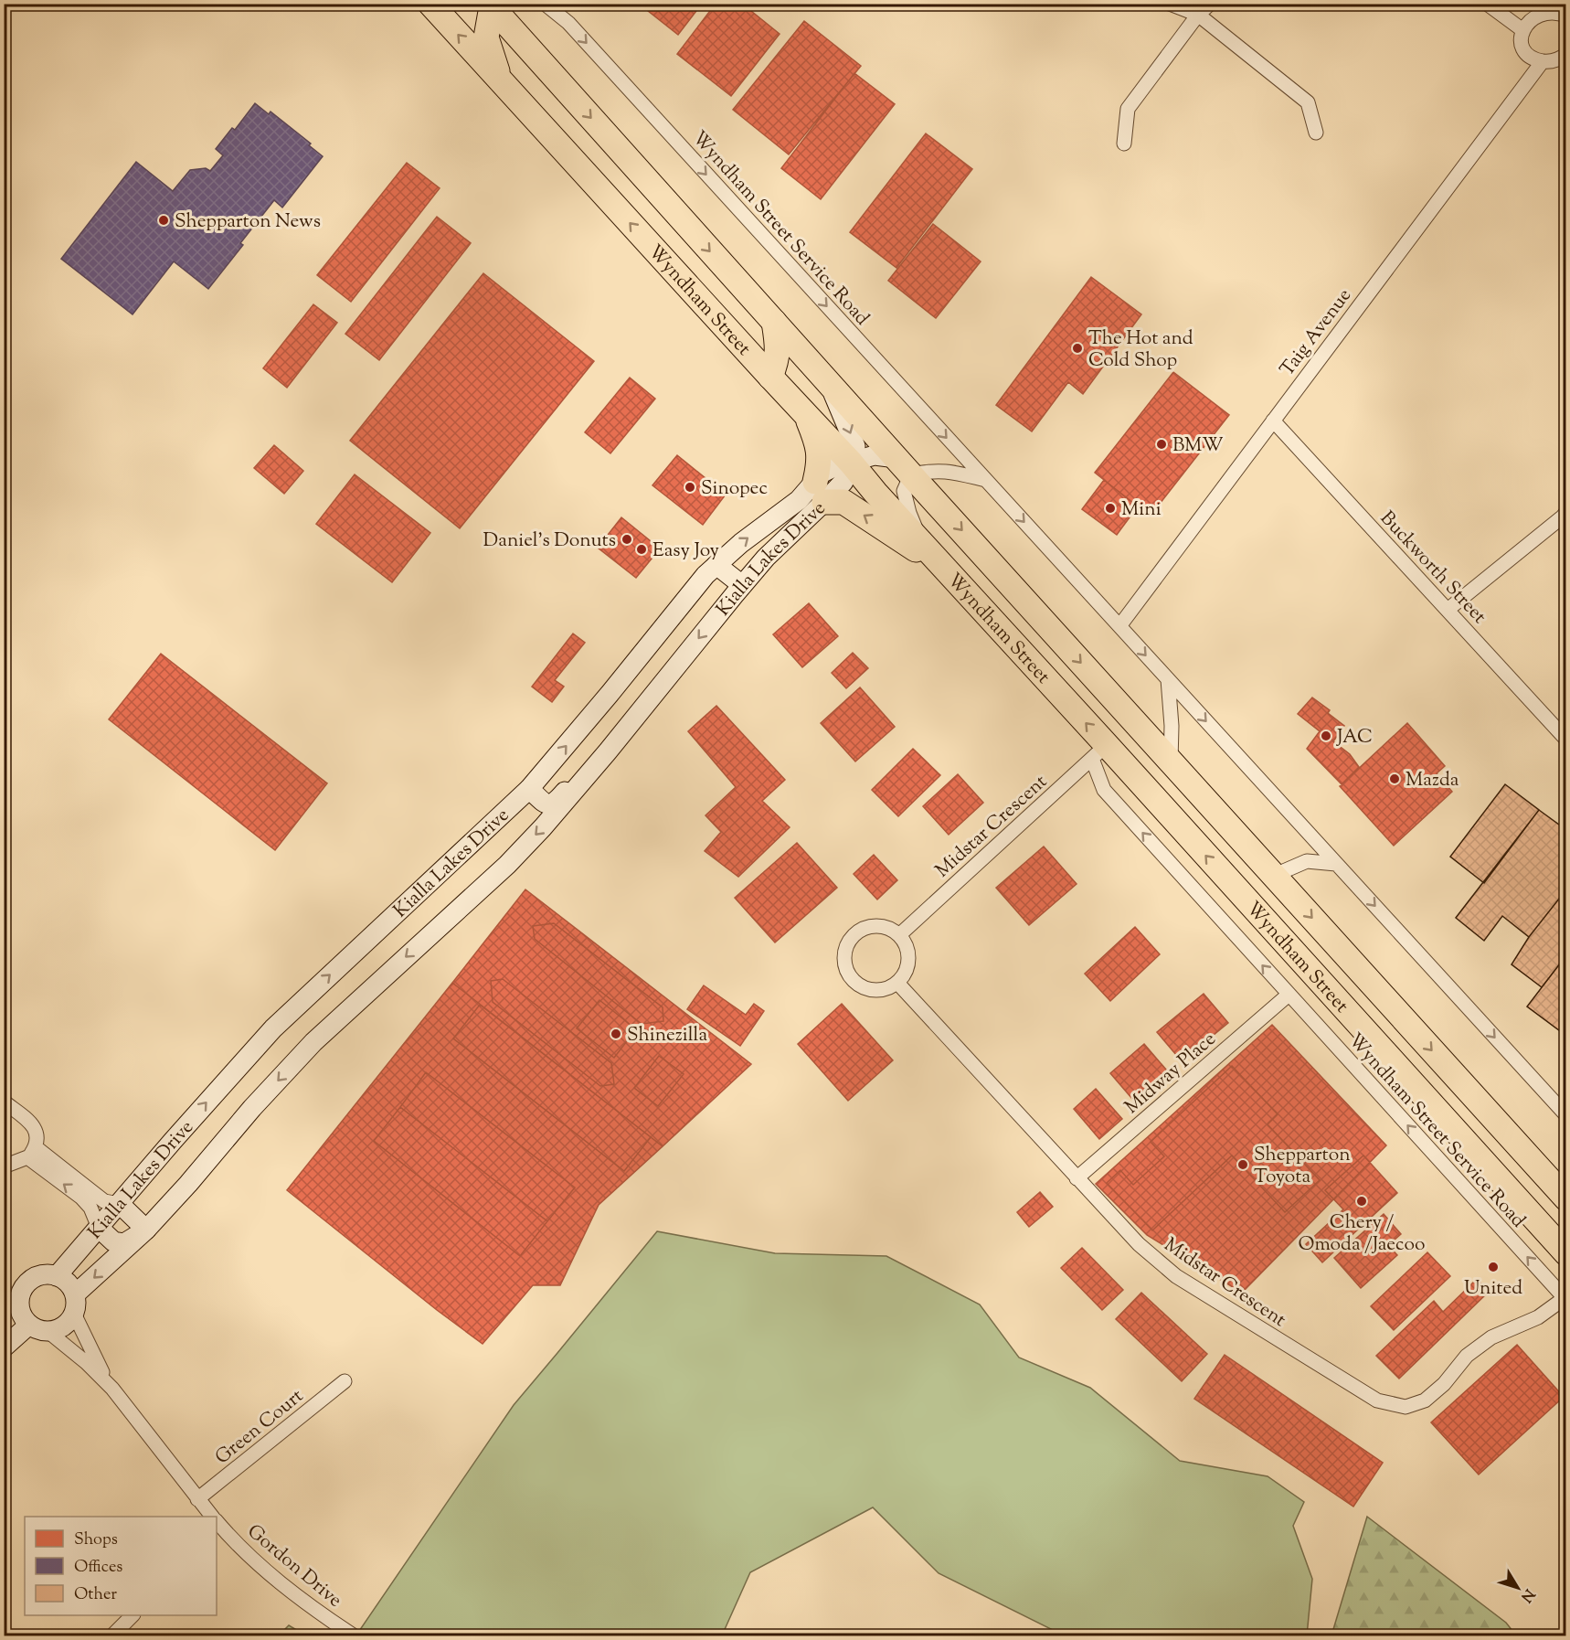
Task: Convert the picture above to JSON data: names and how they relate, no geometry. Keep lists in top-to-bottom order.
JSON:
{
  "streets": {
    "highway": ["Wyndham Street"],
    "street": [
      "Wyndham Street Service Road",
      "Taig Avenue",
      "Kialla Lakes Drive",
      "Buckworth Street",
      "Midstar Crescent",
      "Midway Place",
      "Green Court",
      "Gordon Drive"
    ]
  },
  "crossings": [
    ["Wyndham Street Service Road", "Wyndham Street"],
    ["Wyndham Street Service Road", "Taig Avenue"],
    ["Wyndham Street Service Road", "Midstar Crescent"],
    ["Wyndham Street Service Road", "Midway Place"],
    ["Wyndham Street", "Kialla Lakes Drive"],
    ["Wyndham Street", "Midstar Crescent"],
    ["Taig Avenue", "Buckworth Street"],
    ["Kialla Lakes Drive", "Gordon Drive"],
    ["Midstar Crescent", "Midway Place"],
    ["Green Court", "Gordon Drive"]
  ],
  "places": [
    "Shepparton News",
    "The Hot and Cold Shop",
    "BMW",
    "Sinopec",
    "Mini",
    "Daniel's Donuts",
    "Easy Joy",
    "JAC",
    "Mazda",
    "Shinezilla",
    "Shepparton Toyota",
    "Chery / Omoda /Jaecoo",
    "United"
  ],
  "legend": ["Shops", "Offices", "Other"],
  "north": "bottom right"
}
